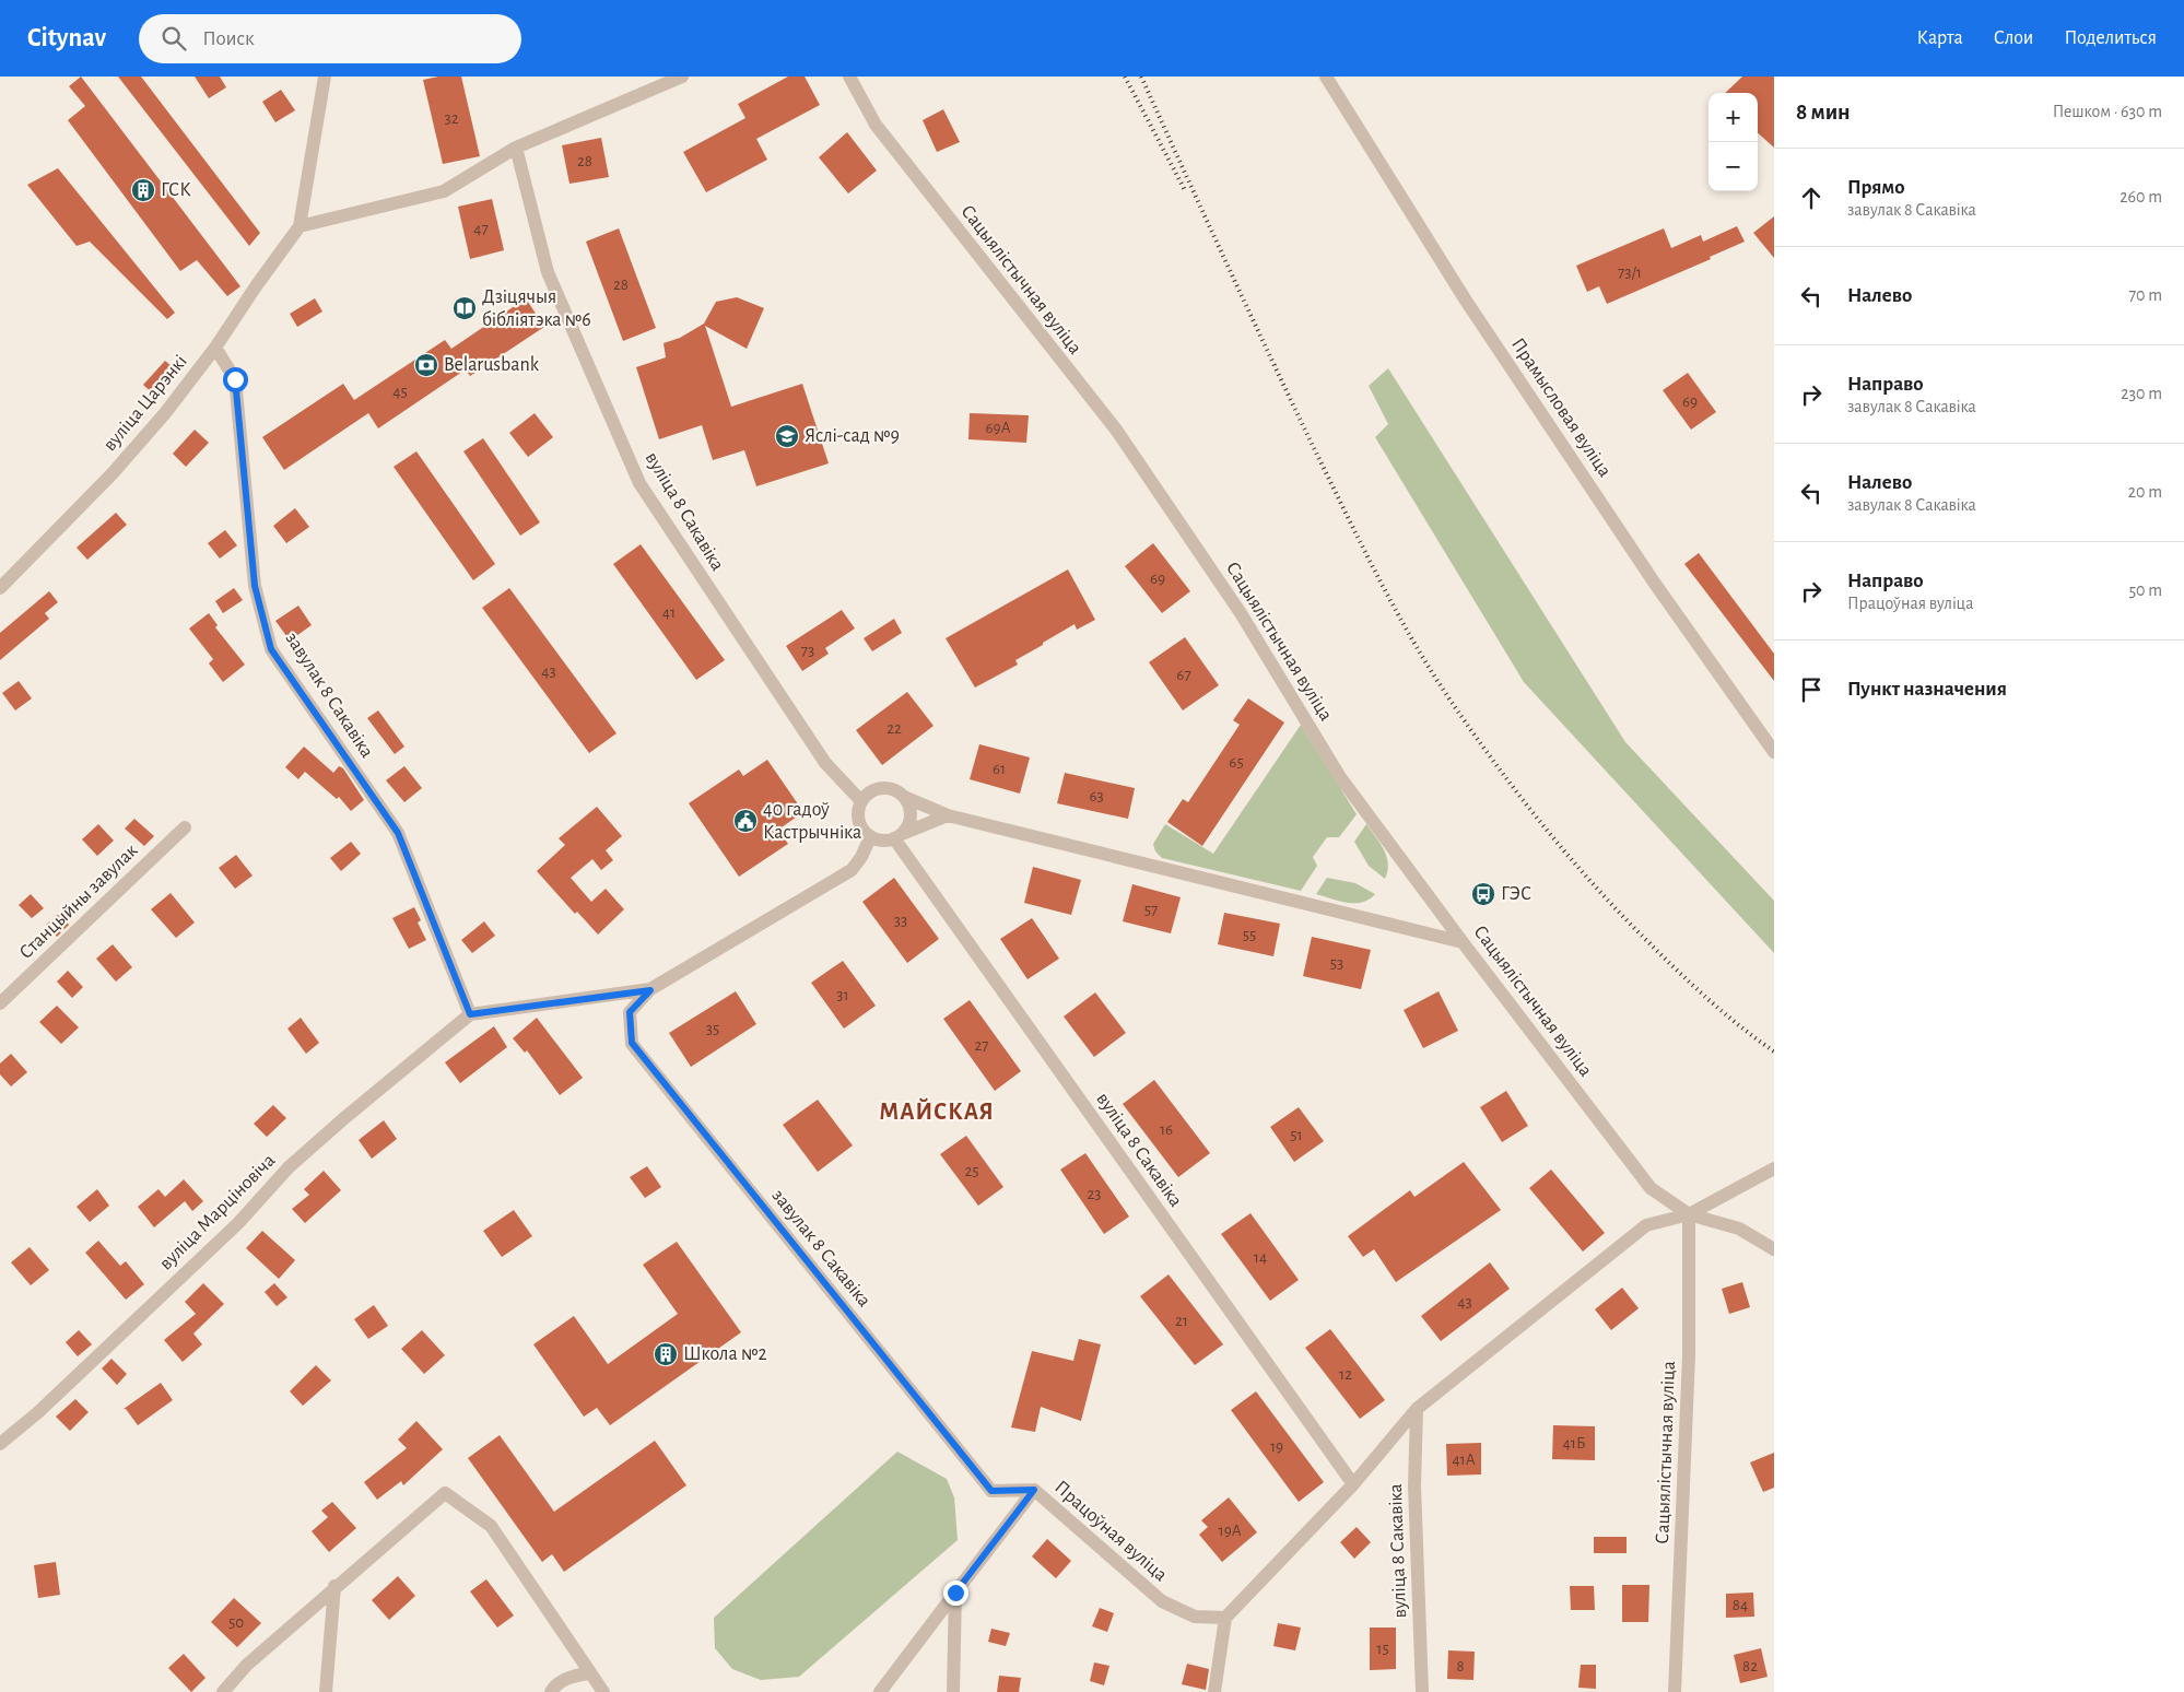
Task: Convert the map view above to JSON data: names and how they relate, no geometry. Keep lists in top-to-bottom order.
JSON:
{
  "streets": {
    "street": [
      "Сацыялістычная вуліца",
      "вуліца Царэнкі",
      "Прамысловая вуліца",
      "вуліца 8 Сакавіка",
      "завулак 8 Сакавіка",
      "Станцыйны завулак",
      "вуліца Марціновіча",
      "Працоўная вуліца"
    ]
  },
  "crossings": [
    ["вуліца Царэнкі", "завулак 8 Сакавіка"],
    ["завулак 8 Сакавіка", "вуліца Марціновіча"],
    ["завулак 8 Сакавіка", "Працоўная вуліца"]
  ],
  "districts": ["МАЙСКАЯ"],
  "places": {
    "building": ["ГСК", "Школа №2"],
    "library": ["Дзіцячыя бібліятэка №6"],
    "bank": ["Belarusbank"],
    "school or university": ["Яслі-сад №9"],
    "public building": ["40 гадоў Кастрычніка"],
    "bus stop": ["ГЭС"]
  },
  "house_numbers": [
    "32",
    "28",
    "47",
    "73/1",
    "28",
    "45",
    "69",
    "69А",
    "69",
    "41",
    "73",
    "43",
    "67",
    "22",
    "65",
    "61",
    "63",
    "57",
    "33",
    "55",
    "53",
    "31",
    "35",
    "27",
    "16",
    "51",
    "25",
    "23",
    "14",
    "43",
    "21",
    "12",
    "41Б",
    "19",
    "41А",
    "19А",
    "84",
    "50",
    "15",
    "8",
    "82"
  ],
  "page": {
    "header": "Citynav",
    "search": "Поиск",
    "nav": ["Карта", "Слои", "Поделиться"],
    "heading": ["8 мин", "Пешком · 630 m"],
    "map_buttons": ["+", "−"],
    "list": [
      ["Прямо", "завулак 8 Сакавіка", "260 m"],
      ["Налево", "70 m"],
      ["Направо", "завулак 8 Сакавіка", "230 m"],
      ["Налево", "завулак 8 Сакавіка", "20 m"],
      ["Направо", "Працоўная вуліца", "50 m"],
      "Пункт назначения"
    ]
  }
}
